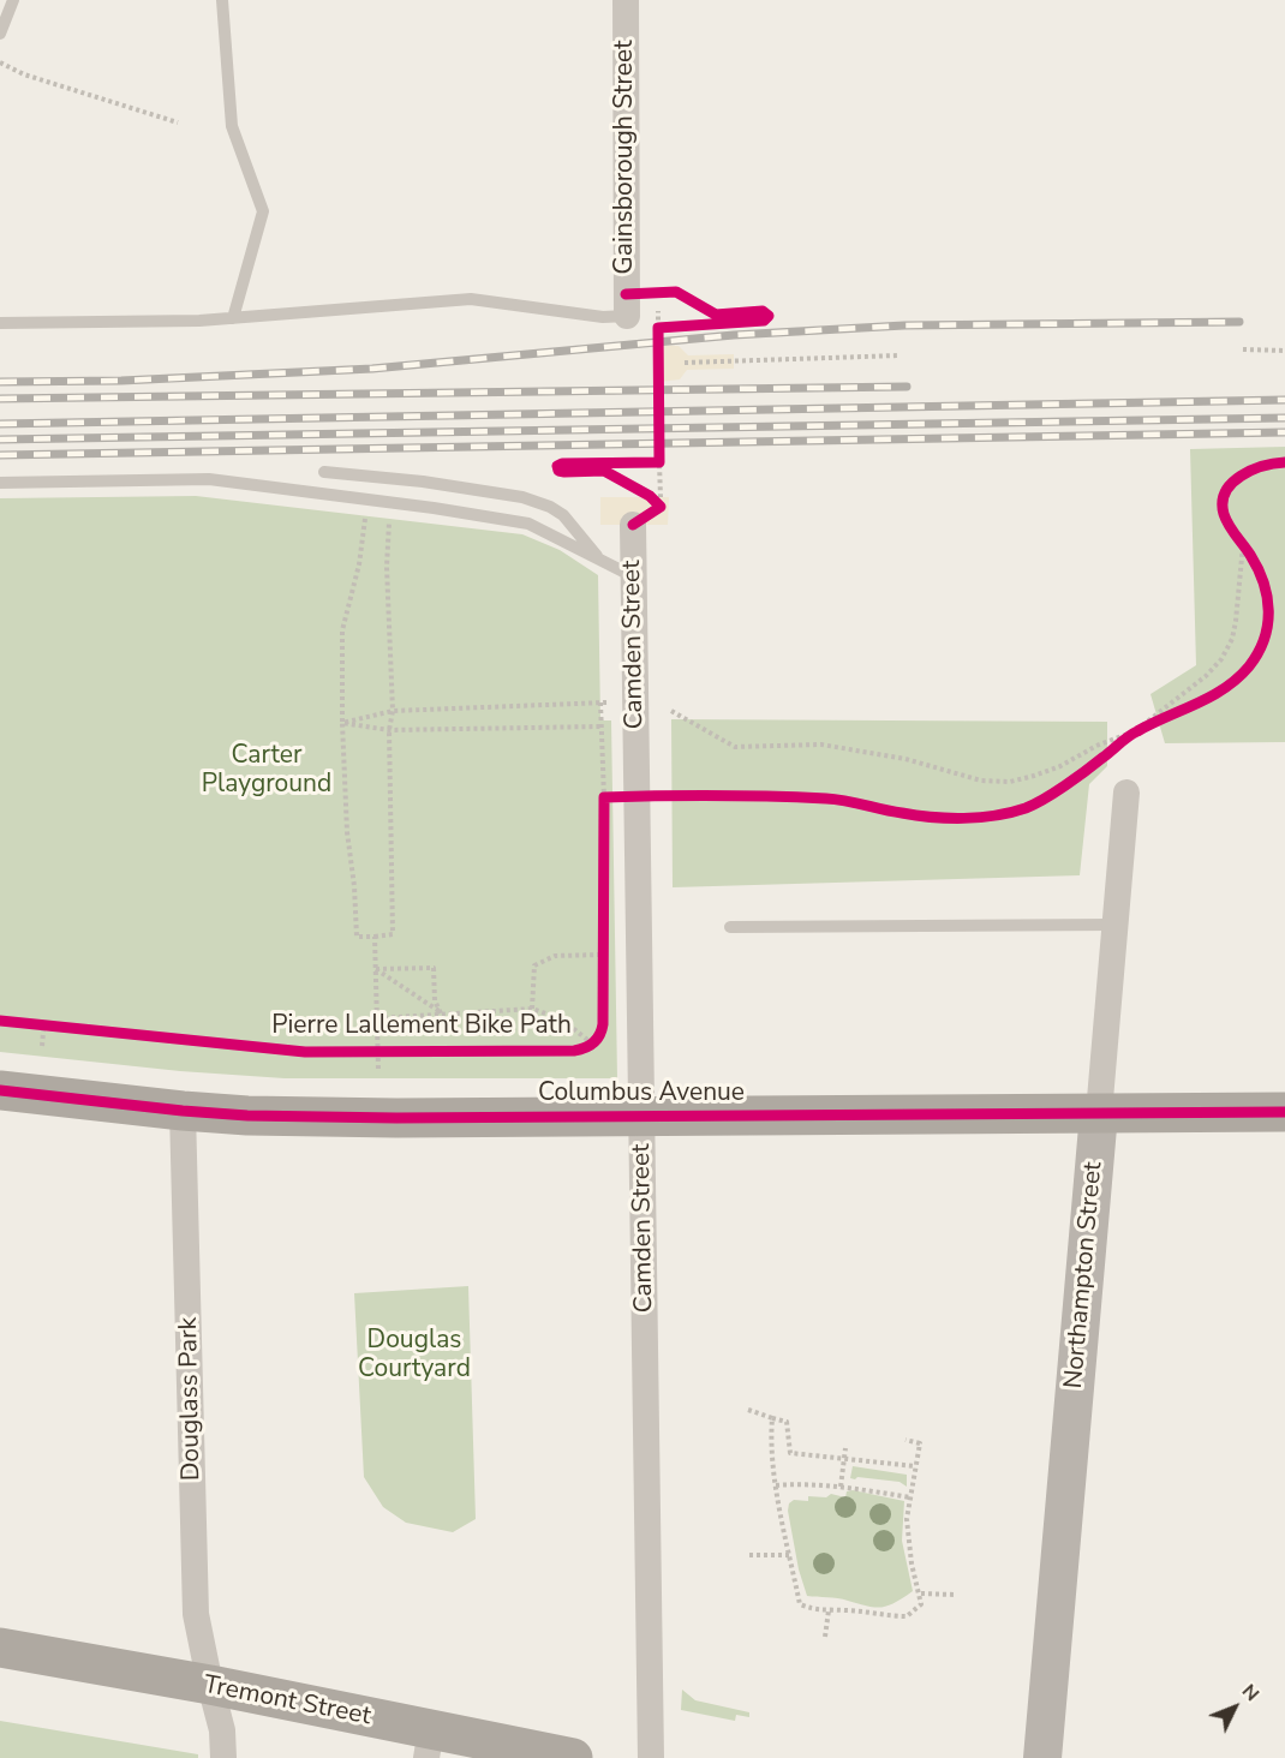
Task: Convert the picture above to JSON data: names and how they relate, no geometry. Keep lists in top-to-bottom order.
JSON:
{
  "streets": {
    "main road": ["Columbus Avenue", "Tremont Street"],
    "street": [
      "Gainsborough Street",
      "Camden Street",
      "Northampton Street",
      "Douglass Park"
    ],
    "cycle path": ["Pierre Lallement Bike Path"]
  },
  "crossings": [
    ["Camden Street", "Columbus Avenue"],
    ["Columbus Avenue", "Northampton Street"],
    ["Columbus Avenue", "Douglass Park"],
    ["Douglass Park", "Tremont Street"]
  ],
  "parks": ["Carter Playground", "Douglas Courtyard"],
  "north": "top right"
}
